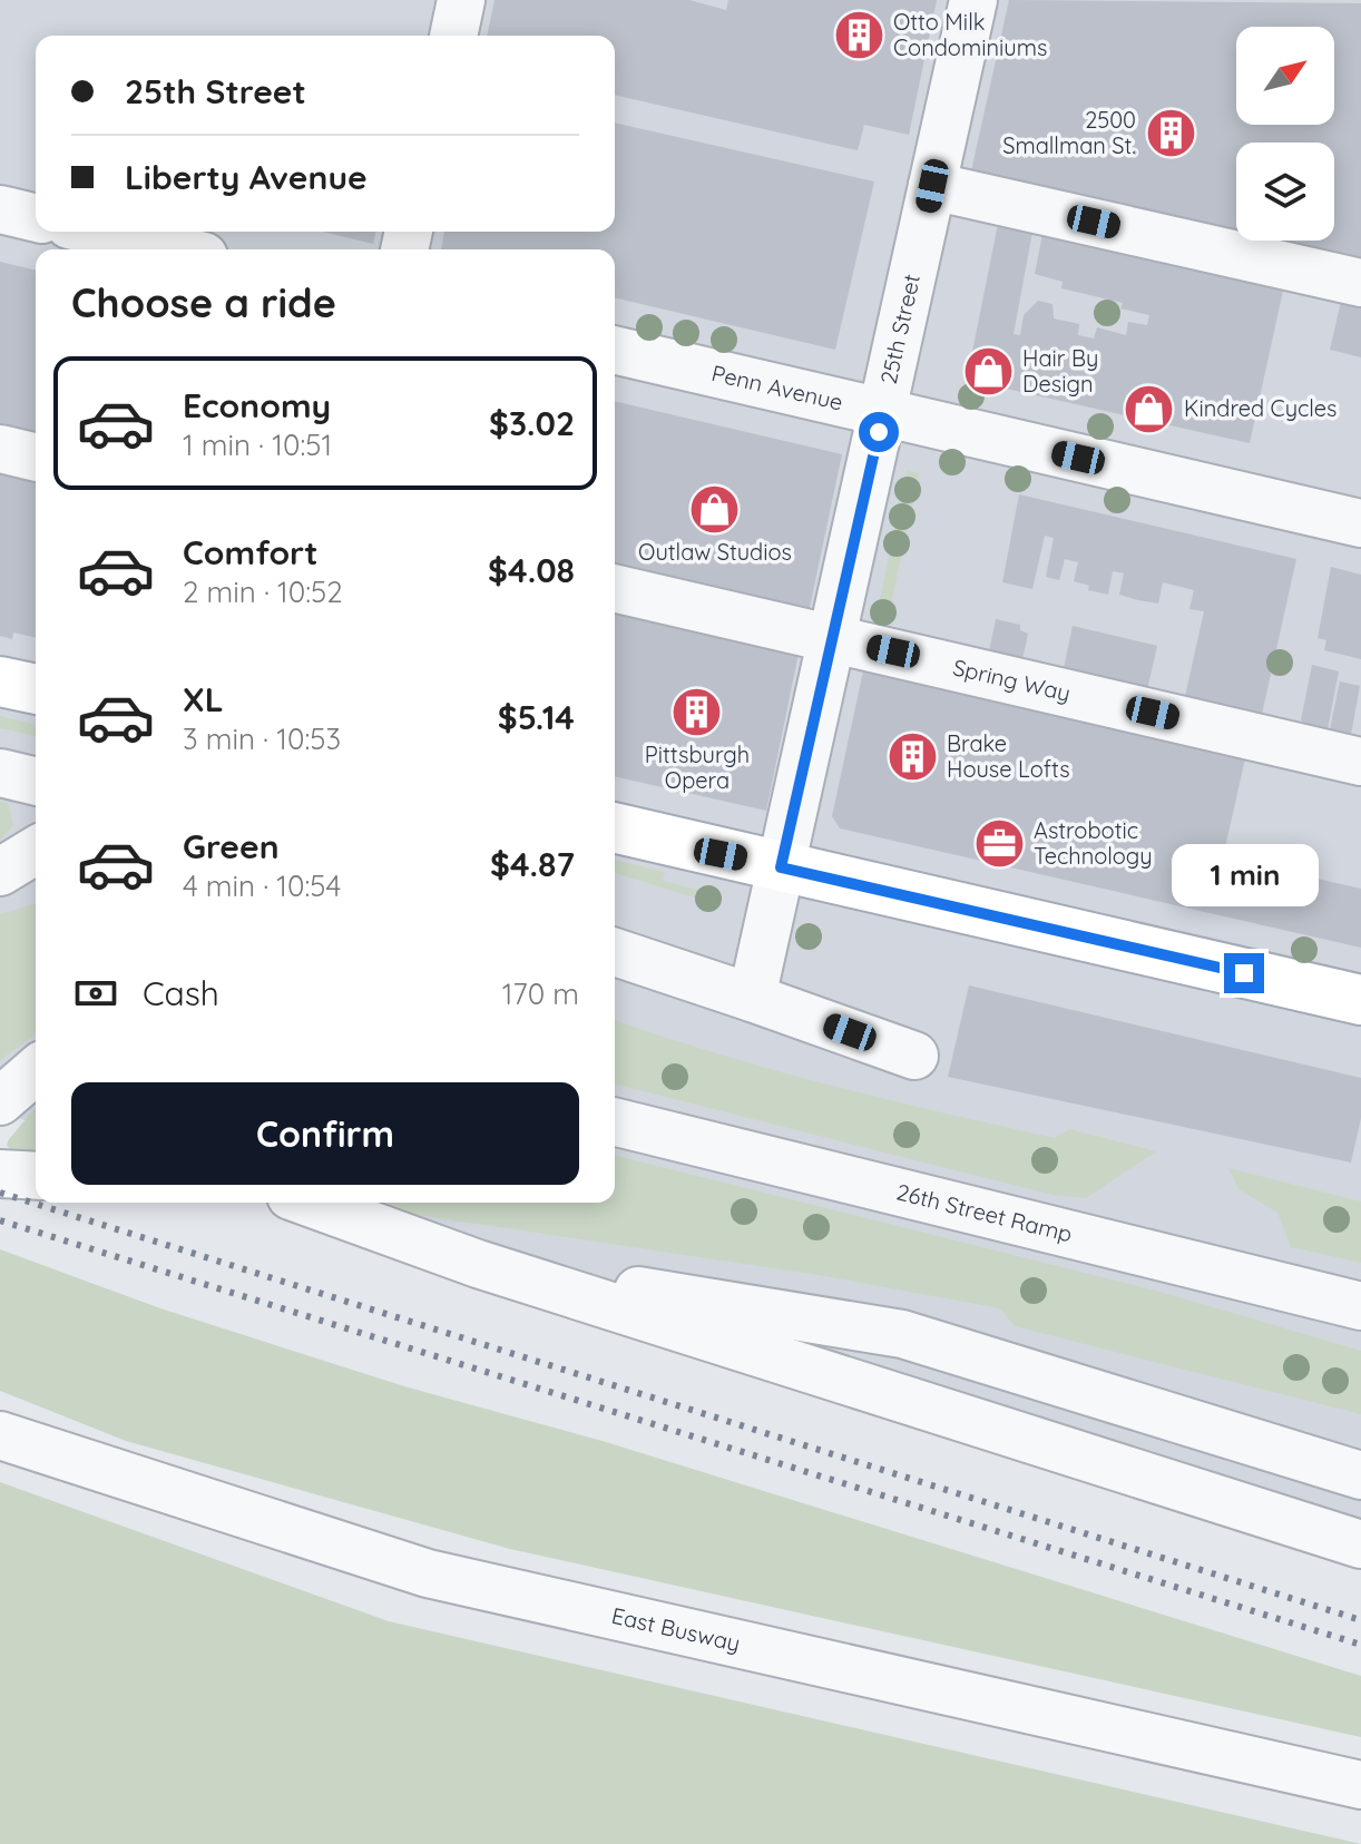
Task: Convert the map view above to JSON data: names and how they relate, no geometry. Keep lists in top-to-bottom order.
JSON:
{
  "streets": {
    "street": [
      "25th Street",
      "Penn Avenue",
      "Spring Way",
      "26th Street Ramp",
      "East Busway"
    ]
  },
  "crossings": [
    ["25th Street", "Penn Avenue"],
    ["25th Street", "Spring Way"]
  ],
  "places": {
    "building": [
      "Otto Milk Condominiums",
      "2500 Smallman St.",
      "Pittsburgh Opera",
      "Brake House Lofts"
    ],
    "shop": ["Hair By Design", "Kindred Cycles", "Outlaw Studios"],
    "office": ["Astrobotic Technology"]
  },
  "north": "top right",
  "page": {
    "banner": ["25th Street", "Liberty Avenue"],
    "heading": "Choose a ride",
    "list": [
      {
        "name": "Economy",
        "note": "1 min · 10:51",
        "value": "$3.02"
      },
      {
        "name": "Comfort",
        "note": "2 min · 10:52",
        "value": "$4.08"
      },
      {
        "name": "XL",
        "note": "3 min · 10:53",
        "value": "$5.14"
      },
      {
        "name": "Green",
        "note": "4 min · 10:54",
        "value": "$4.87"
      }
    ],
    "bubble": "1 min",
    "pay": ["Cash", "170 m"],
    "buttons": "Confirm"
  }
}
